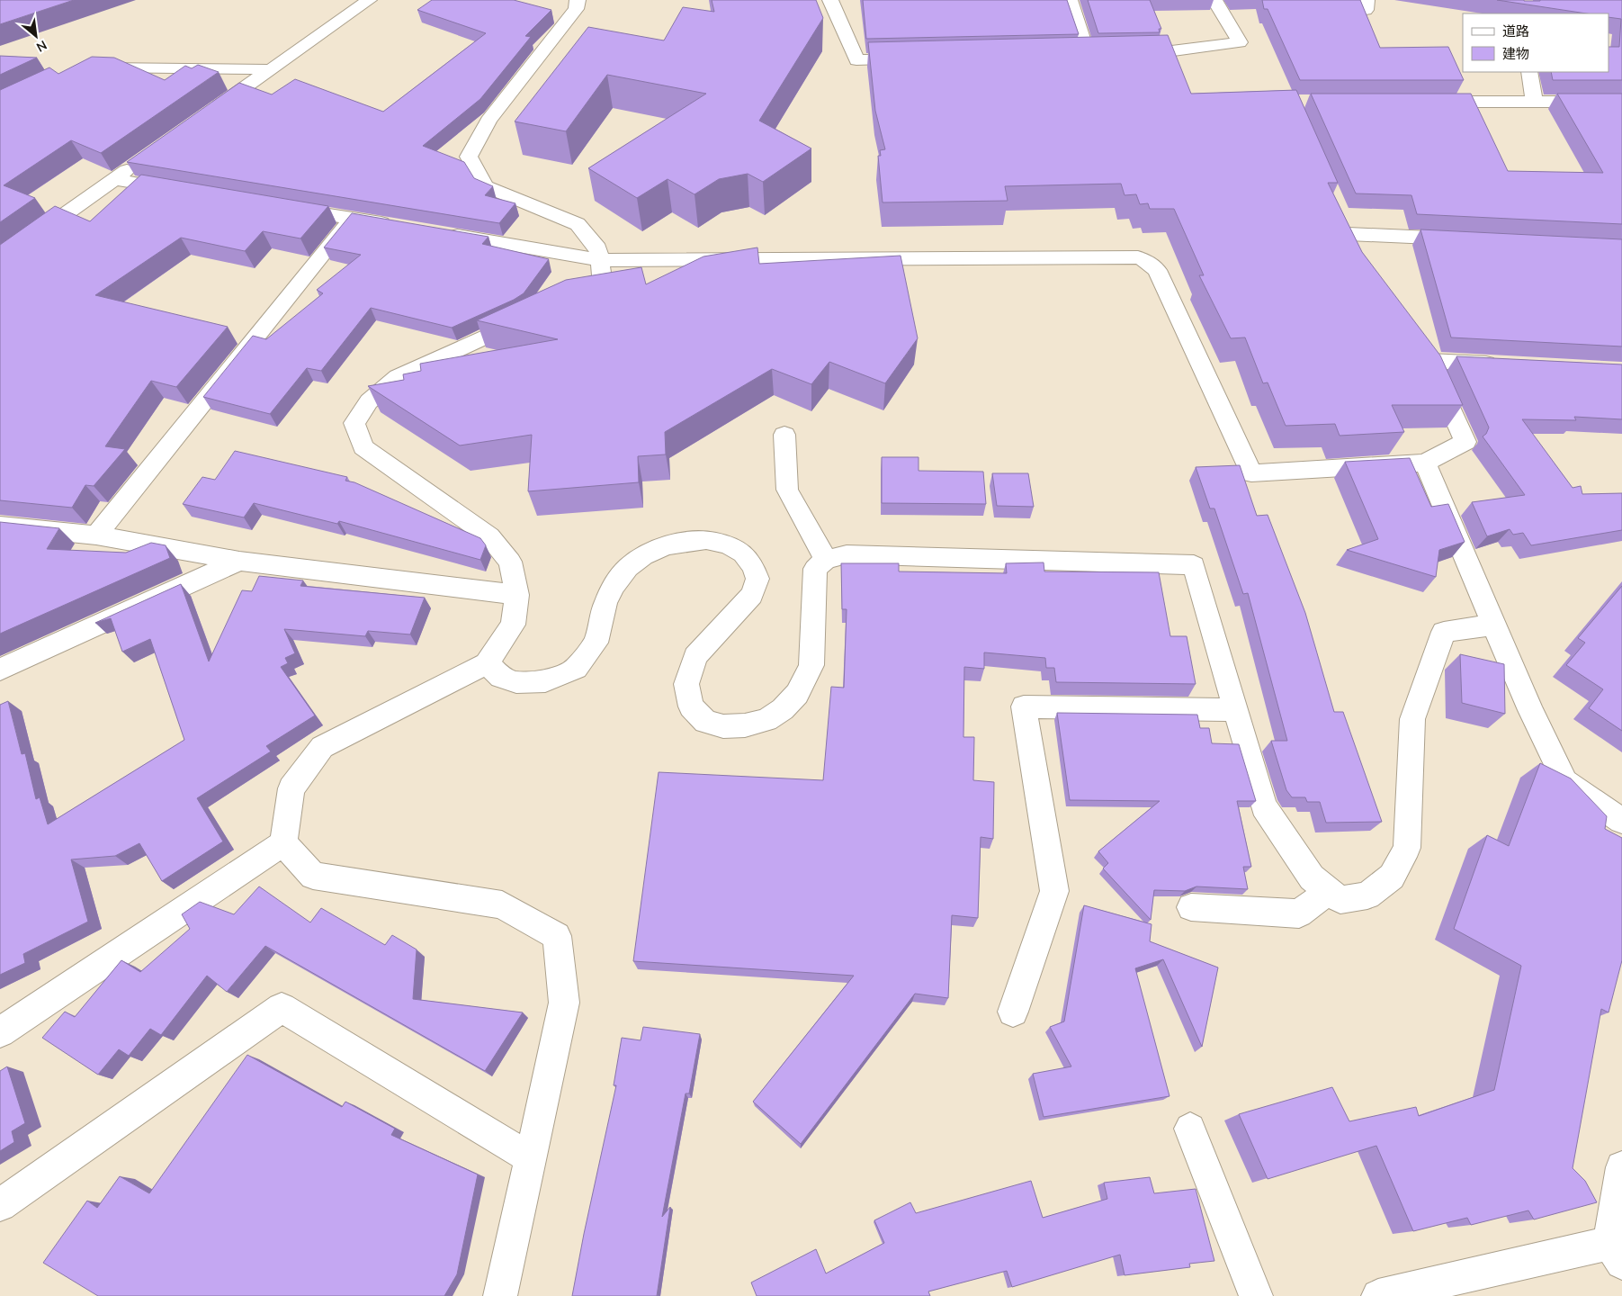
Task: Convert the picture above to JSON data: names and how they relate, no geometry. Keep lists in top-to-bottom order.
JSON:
{
  "legend": ["道路", "建物"],
  "north": "bottom right"
}
